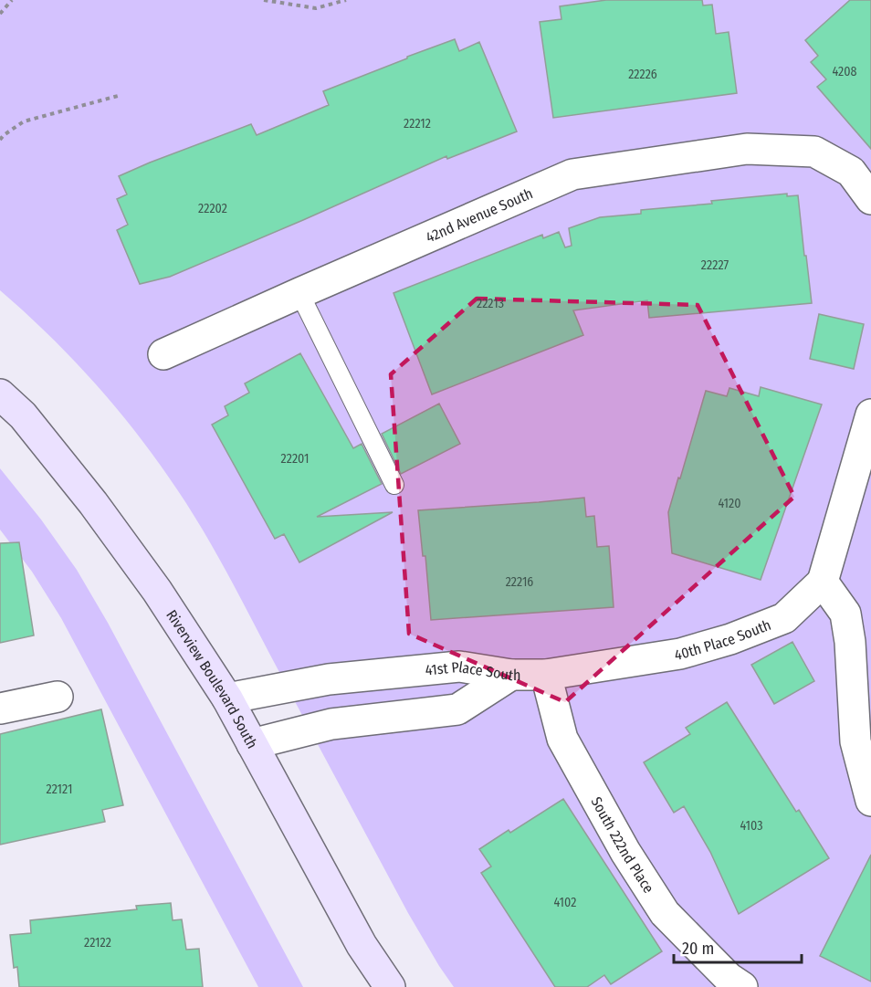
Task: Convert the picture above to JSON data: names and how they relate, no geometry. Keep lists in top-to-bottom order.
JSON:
{
  "streets": {
    "street": [
      "42nd Avenue South",
      "40th Place South",
      "41st Place South",
      "Riverview Boulevard South",
      "South 222nd Place"
    ]
  },
  "crossings": [
    ["40th Place South", "41st Place South"],
    ["40th Place South", "South 222nd Place"],
    ["41st Place South", "Riverview Boulevard South"]
  ],
  "house_numbers": [
    "4208",
    "22226",
    "22212",
    "22202",
    "22227",
    "22213",
    "22201",
    "4120",
    "22216",
    "22121",
    "4103",
    "4102",
    "22122"
  ],
  "scale_bar": "20 m"
}
